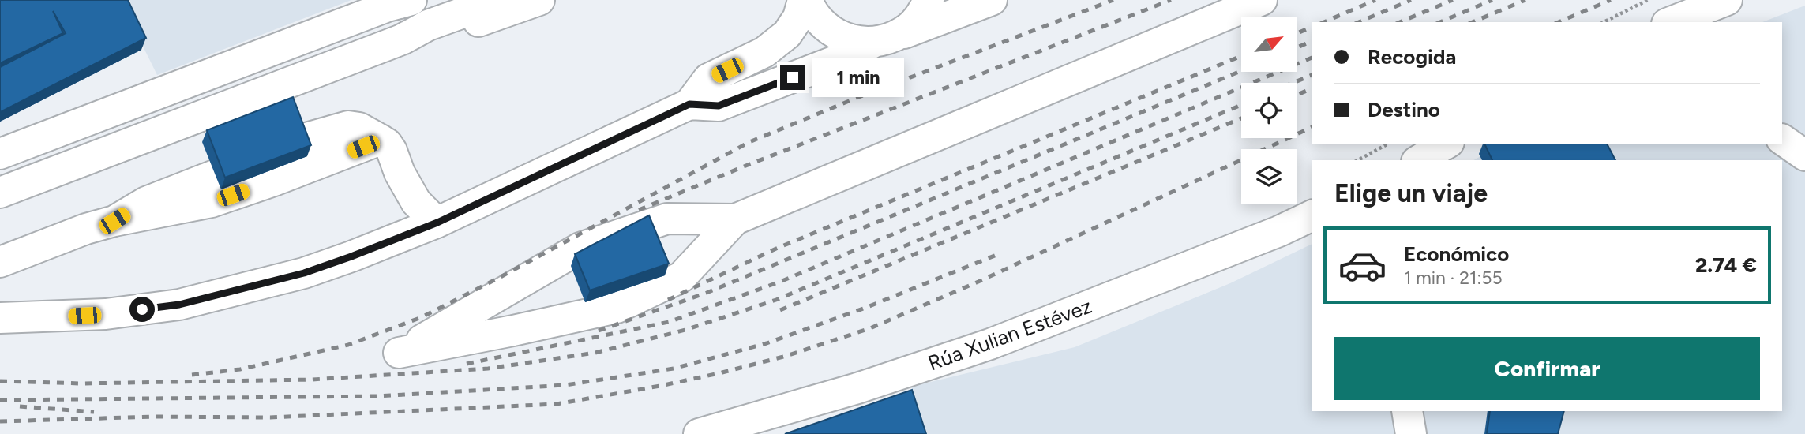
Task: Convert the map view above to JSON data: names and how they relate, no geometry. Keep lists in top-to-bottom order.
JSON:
{
  "streets": {
    "street": ["Rúa Xulian Estévez"]
  },
  "north": "top right",
  "page": {
    "banner": ["Recogida", "Destino"],
    "bubble": "1 min",
    "heading": "Elige un viaje",
    "list": [
      {
        "name": "Económico",
        "note": "1 min · 21:55",
        "value": "2.74 €"
      }
    ],
    "buttons": "Confirmar"
  }
}
